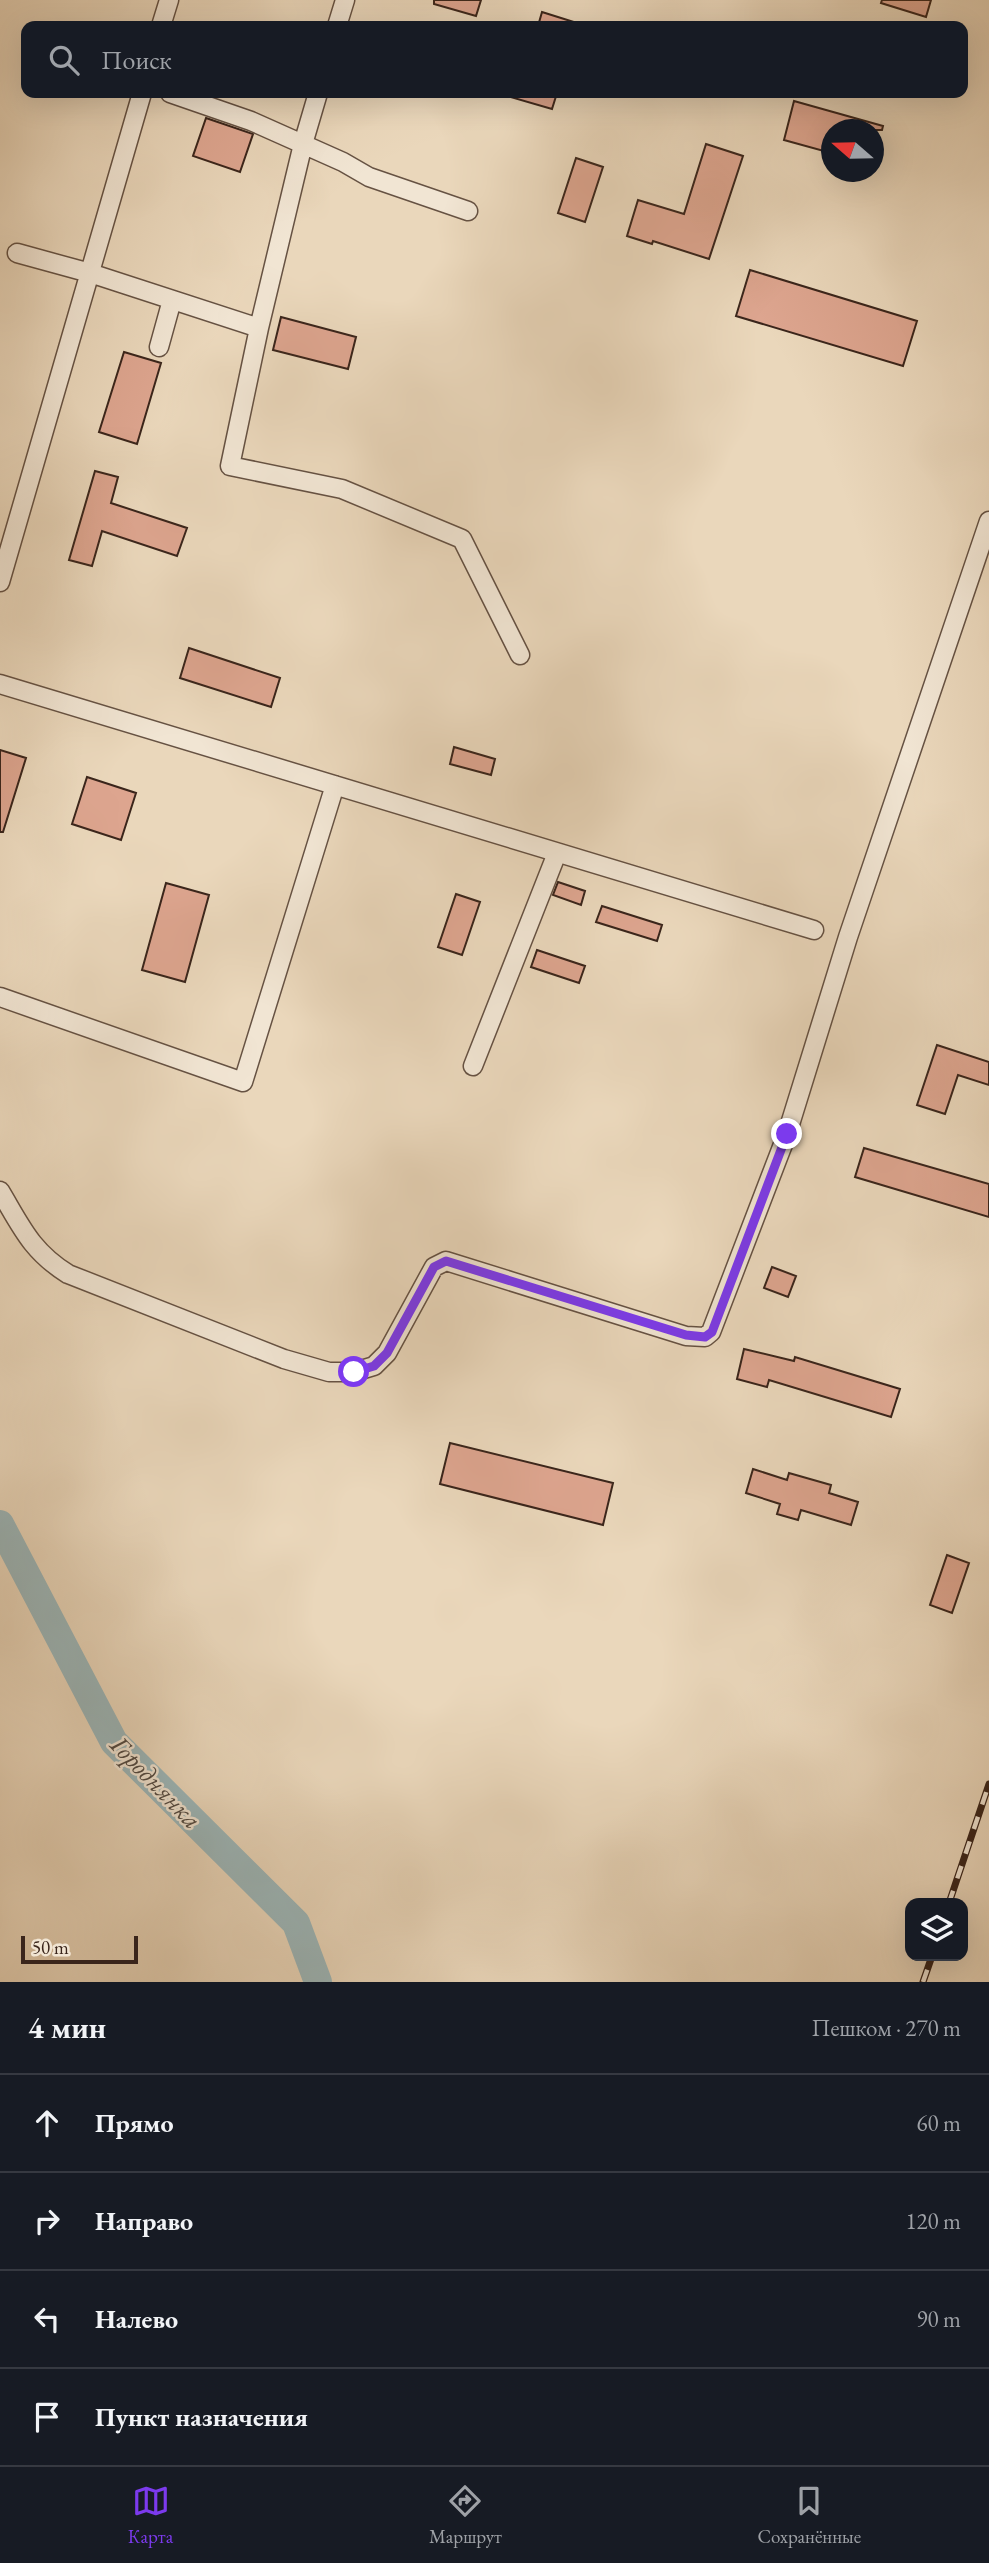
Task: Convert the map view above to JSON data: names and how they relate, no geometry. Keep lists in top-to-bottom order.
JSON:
{
  "water": ["Городнянка"],
  "scale_bar": "50 m",
  "north": "left",
  "page": {
    "search": "Поиск",
    "scale": "50 m",
    "heading": ["4 мин", "Пешком · 270 m"],
    "list": [
      ["Прямо", "60 m"],
      ["Направо", "120 m"],
      ["Налево", "90 m"],
      "Пункт назначения"
    ],
    "nav": ["Карта", "Маршрут", "Сохранённые"]
  }
}
